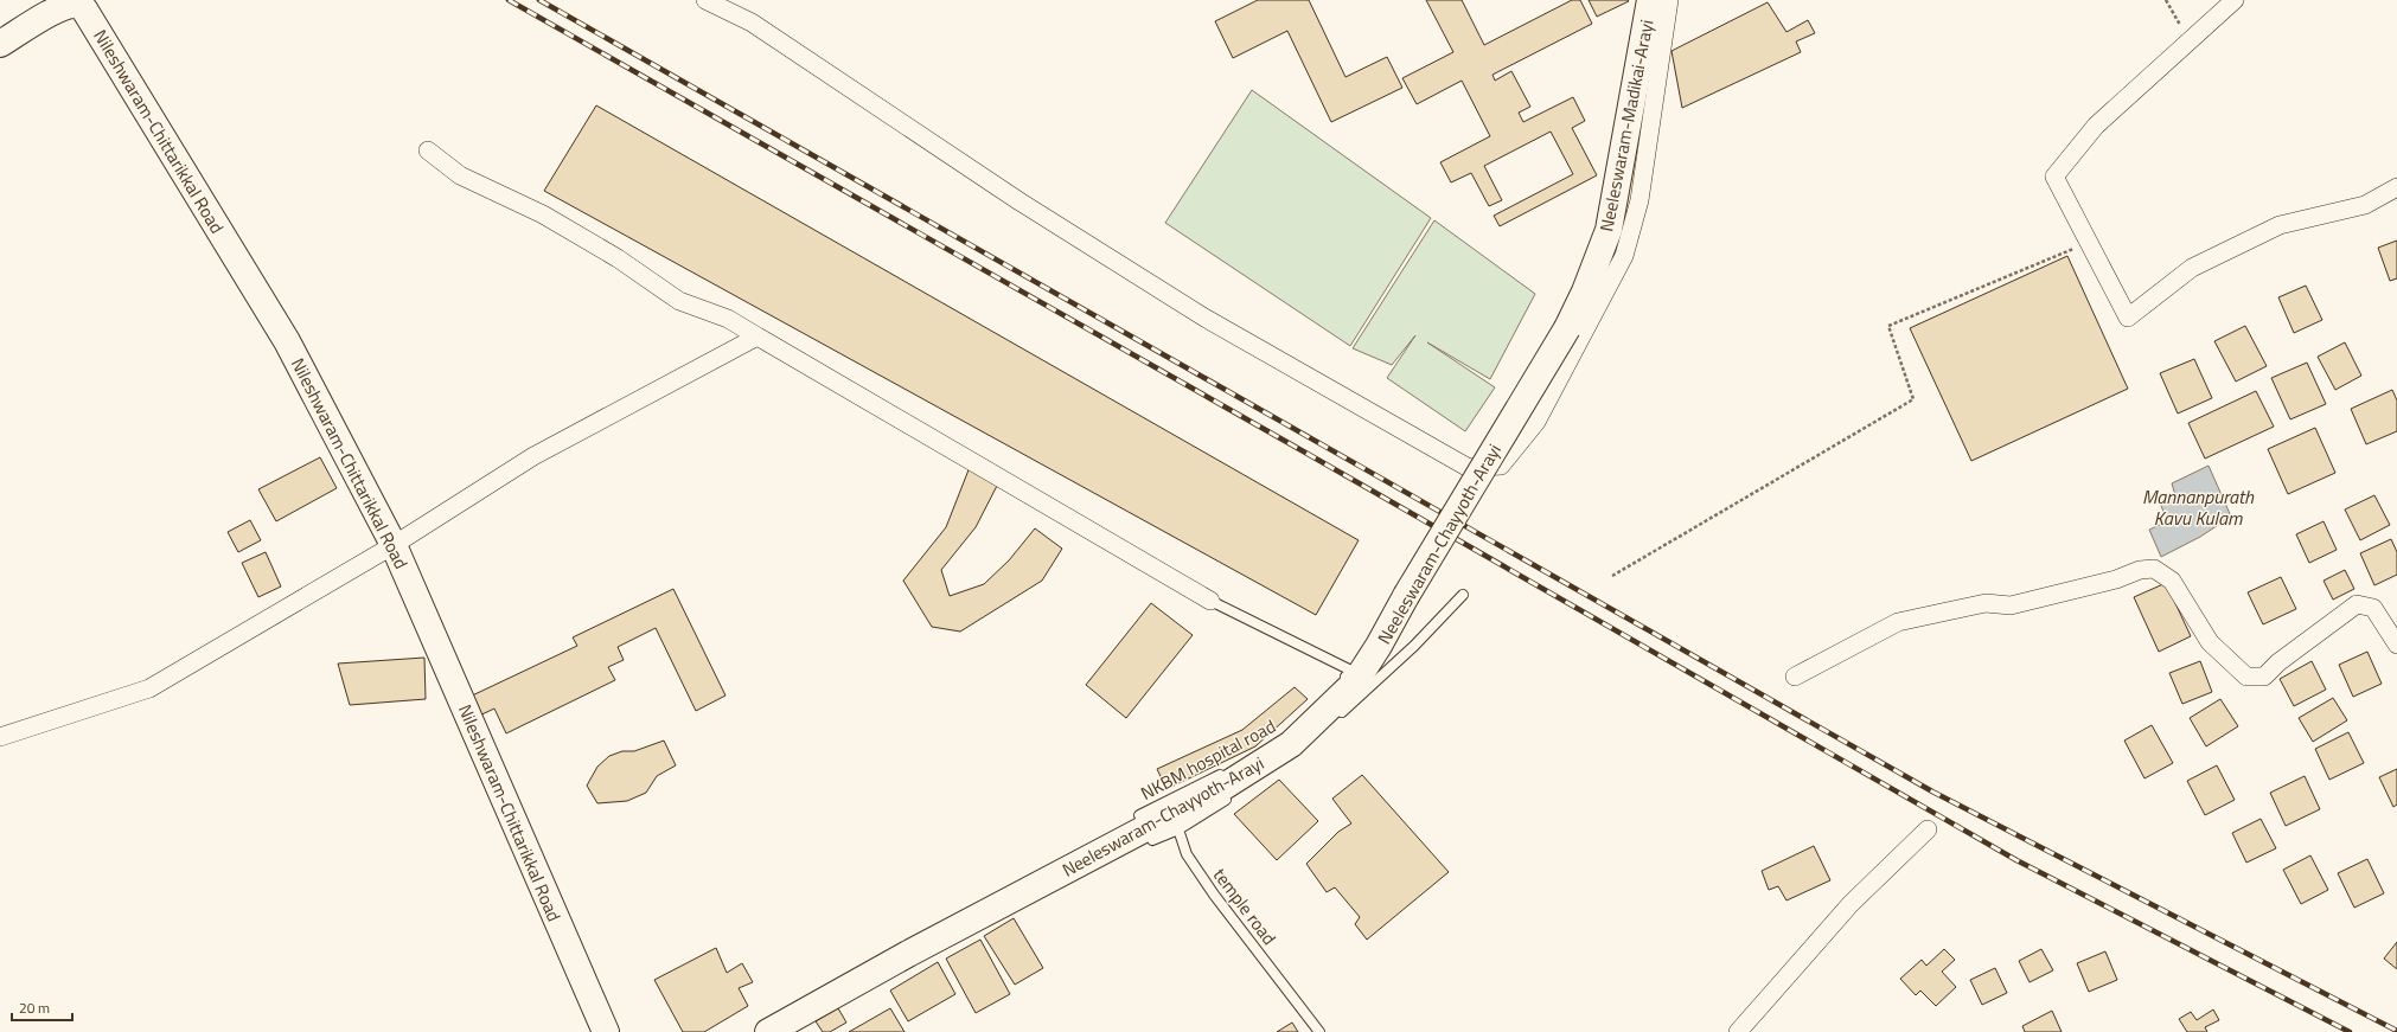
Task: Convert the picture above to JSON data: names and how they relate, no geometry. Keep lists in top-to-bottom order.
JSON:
{
  "streets": {
    "main road": ["Neeleswaram-Madikai-Arayi", "Nileshwaram-Chittarikkal Road", "Neeleswaram-Chayyoth-Arayi"],
    "lane": ["NKBM hospital road", "temple road"]
  },
  "crossings": [
    ["Neeleswaram-Madikai-Arayi", "Neeleswaram-Chayyoth-Arayi"],
    ["Neeleswaram-Chayyoth-Arayi", "NKBM hospital road"]
  ],
  "water": ["Mannanpurath Kavu Kulam"],
  "scale_bar": "20 m"
}
